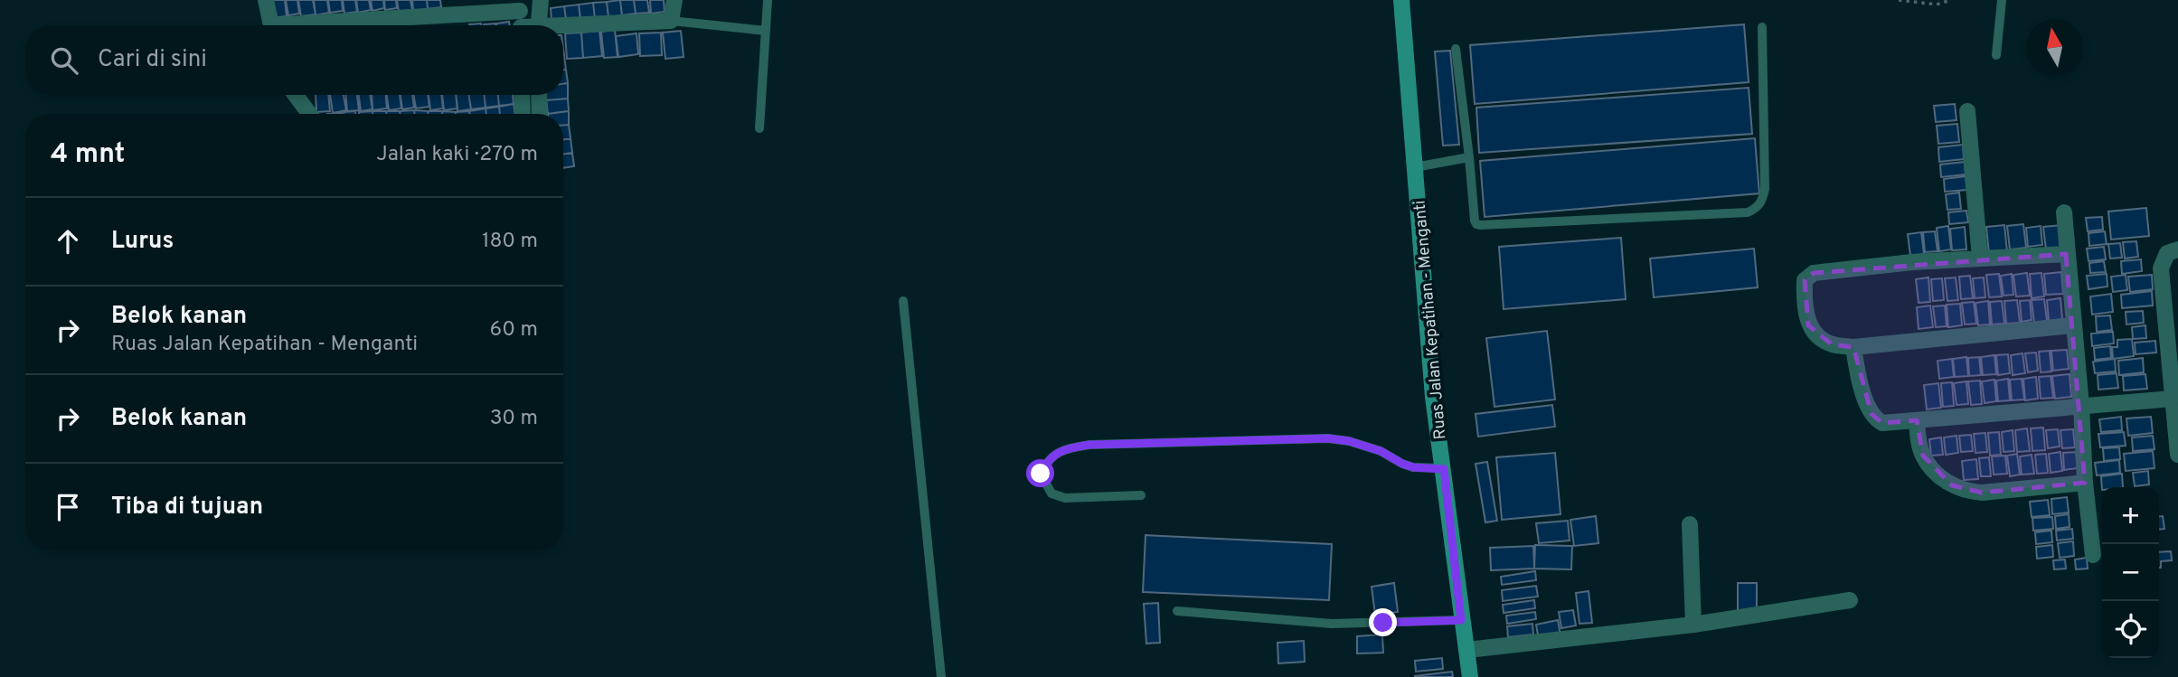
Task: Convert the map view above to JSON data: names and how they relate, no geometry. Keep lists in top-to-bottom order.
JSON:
{
  "streets": {
    "main road": ["Ruas Jalan Kepatihan - Menganti"]
  },
  "north": "top",
  "page": {
    "search": "Cari di sini",
    "heading": ["4 mnt", "Jalan kaki · 270 m"],
    "list": [
      ["Lurus", "180 m"],
      ["Belok kanan", "Ruas Jalan Kepatihan - Menganti", "60 m"],
      ["Belok kanan", "30 m"],
      "Tiba di tujuan"
    ],
    "map_buttons": ["+", "−"]
  }
}
